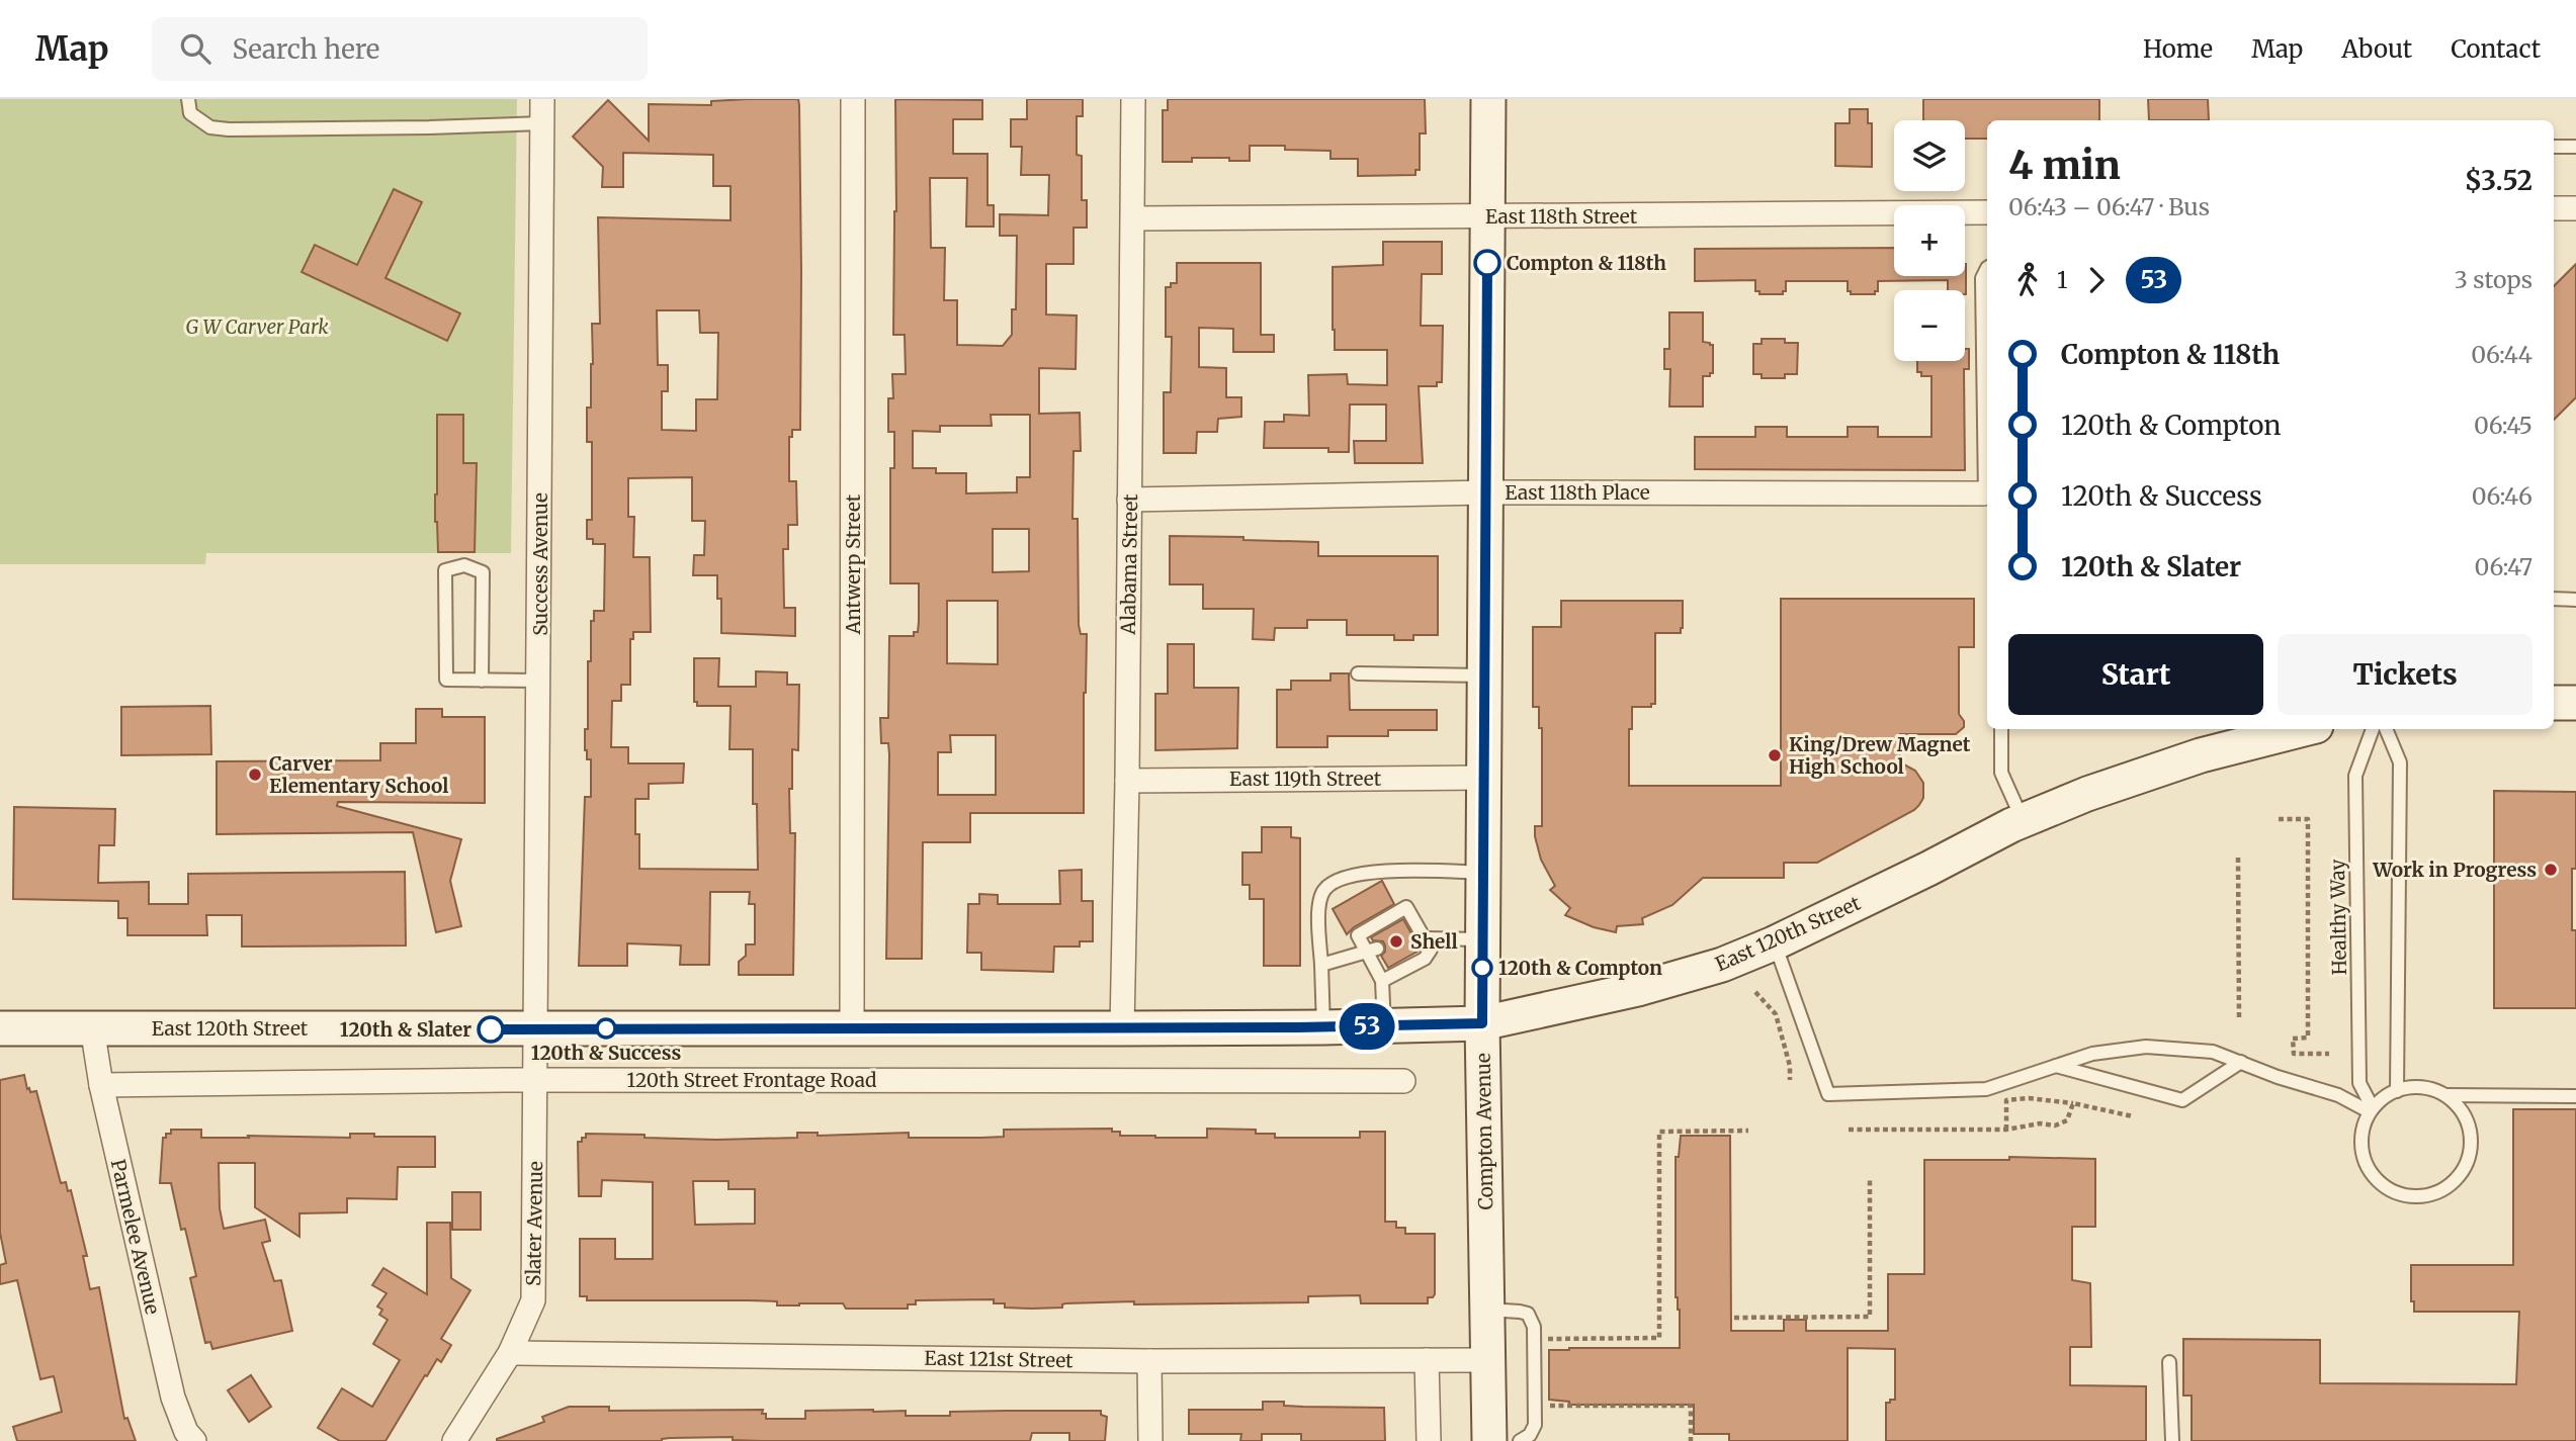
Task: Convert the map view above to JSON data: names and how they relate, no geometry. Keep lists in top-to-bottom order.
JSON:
{
  "streets": {
    "street": [
      "East 118th Street",
      "East 118th Place",
      "Success Avenue",
      "Antwerp Street",
      "Alabama Street",
      "East 119th Street",
      "East 120th Street",
      "120th Street Frontage Road",
      "Compton Avenue",
      "Slater Avenue",
      "Parmelee Avenue",
      "East 121st Street"
    ],
    "lane": ["Healthy Way"]
  },
  "crossings": [
    ["East 118th Street", "Alabama Street"],
    ["East 118th Street", "Compton Avenue"],
    ["East 118th Place", "Alabama Street"],
    ["East 118th Place", "Compton Avenue"],
    ["Success Avenue", "East 120th Street"],
    ["Success Avenue", "Slater Avenue"],
    ["Antwerp Street", "East 120th Street"],
    ["Alabama Street", "East 119th Street"],
    ["Alabama Street", "East 120th Street"],
    ["East 119th Street", "Compton Avenue"],
    ["East 120th Street", "Compton Avenue"],
    ["East 120th Street", "Slater Avenue"],
    ["East 120th Street", "Parmelee Avenue"],
    ["120th Street Frontage Road", "Slater Avenue"],
    ["120th Street Frontage Road", "Parmelee Avenue"],
    ["Compton Avenue", "East 121st Street"],
    ["Slater Avenue", "East 121st Street"]
  ],
  "parks": ["G W Carver Park"],
  "places": [
    "Compton & 118th",
    "King/Drew Magnet High School",
    "Carver Elementary School",
    "Work in Progress",
    "Shell",
    "120th & Compton",
    "120th & Success",
    "120th & Slater"
  ],
  "lines": ["bus line 53"],
  "page": {
    "header": "Map",
    "search": "Search here",
    "nav": [
      "Home",
      "Map",
      "About",
      "Contact"
    ],
    "on_map": "53",
    "map_buttons": ["+", "−"],
    "heading": ["4 min", "06:43 – 06:47 · Bus", "$3.52"],
    "legs": ["1", "53", "3 stops"],
    "list": [
      {
        "name": "Compton & 118th",
        "value": "06:44"
      },
      {
        "name": "120th & Compton",
        "value": "06:45"
      },
      {
        "name": "120th & Success",
        "value": "06:46"
      },
      {
        "name": "120th & Slater",
        "value": "06:47"
      }
    ],
    "buttons": ["Start", "Tickets"]
  }
}
